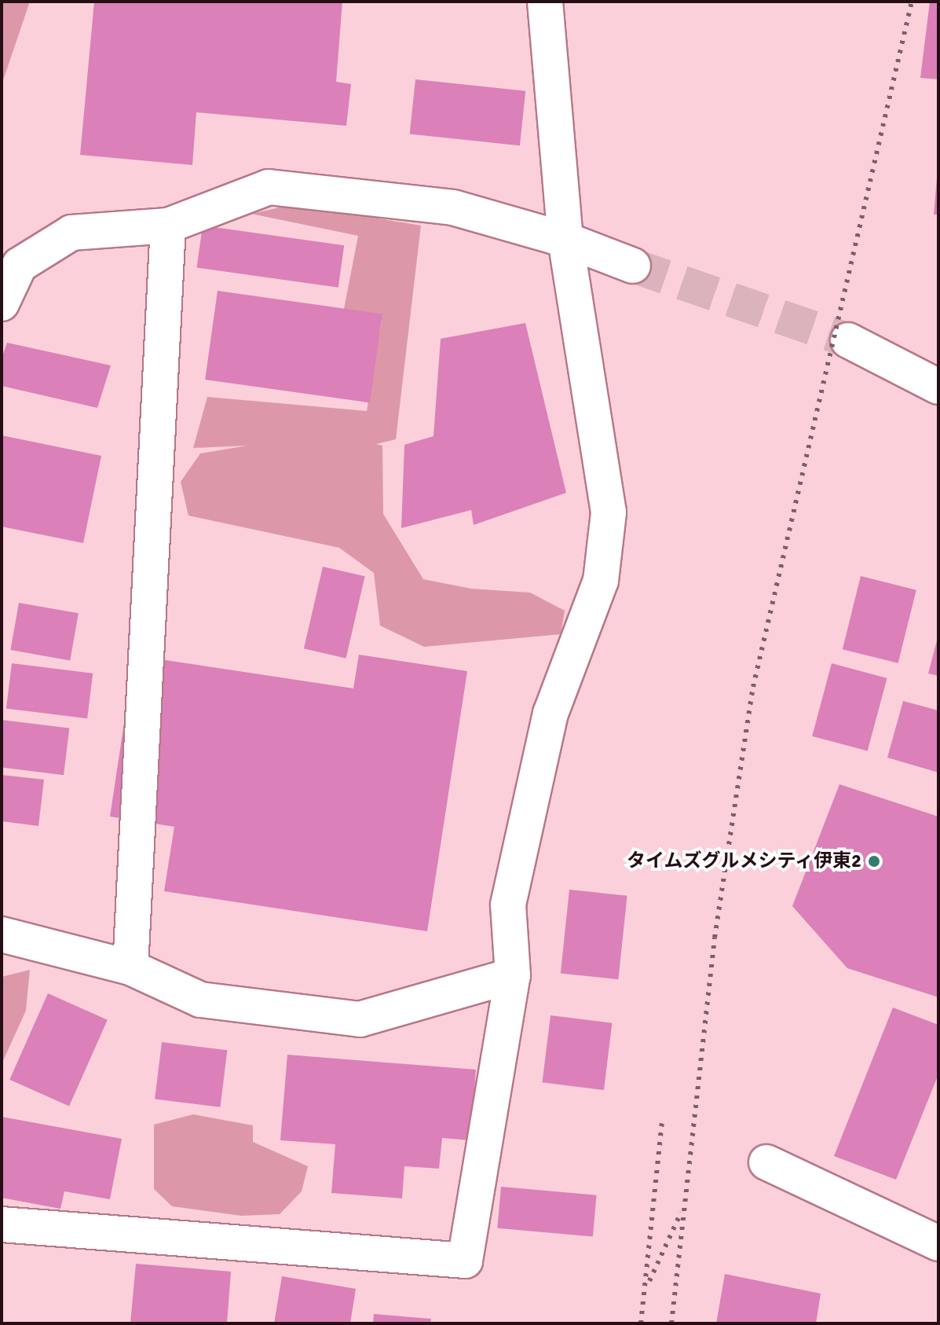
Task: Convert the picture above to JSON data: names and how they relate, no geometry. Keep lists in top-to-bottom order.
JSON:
{
  "places": ["タイムズグルメシティ伊東2"]
}
